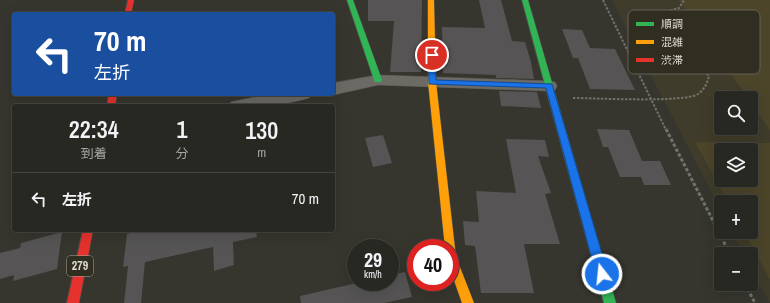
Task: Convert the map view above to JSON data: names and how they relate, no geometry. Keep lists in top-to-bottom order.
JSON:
{
  "streets": {
    "main road": ["279"]
  },
  "legend": ["順調", "混雑", "渋滞"],
  "page": {
    "turn": ["70 m", "左折"],
    "map_buttons": ["+", "−"],
    "eta": [
      "22:34",
      "到着",
      "1",
      "分",
      "130",
      "m"
    ],
    "list": [
      {
        "name": "左折",
        "value": "70 m"
      }
    ],
    "speed": "29 km/h",
    "limit": "40"
  }
}
